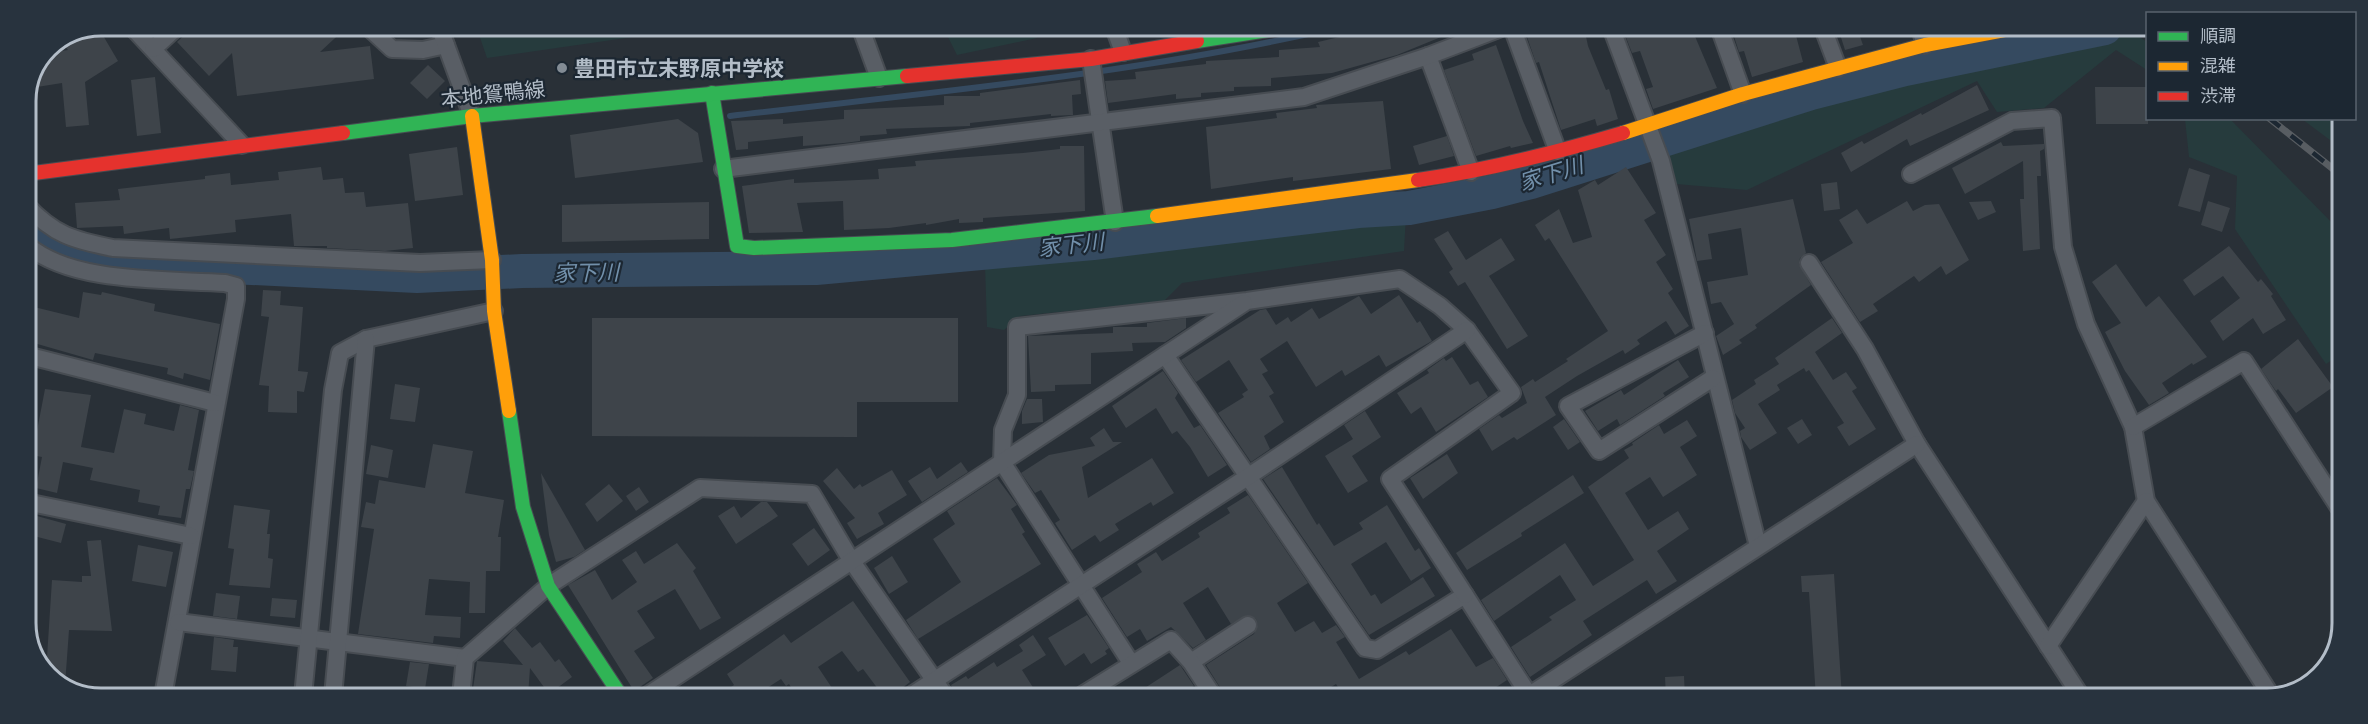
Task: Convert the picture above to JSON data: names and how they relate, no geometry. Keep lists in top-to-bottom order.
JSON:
{
  "streets": {
    "street": ["本地鴛鴨線"]
  },
  "water": ["家下川"],
  "places": ["豊田市立末野原中学校"],
  "legend": ["順調", "混雑", "渋滞"]
}
